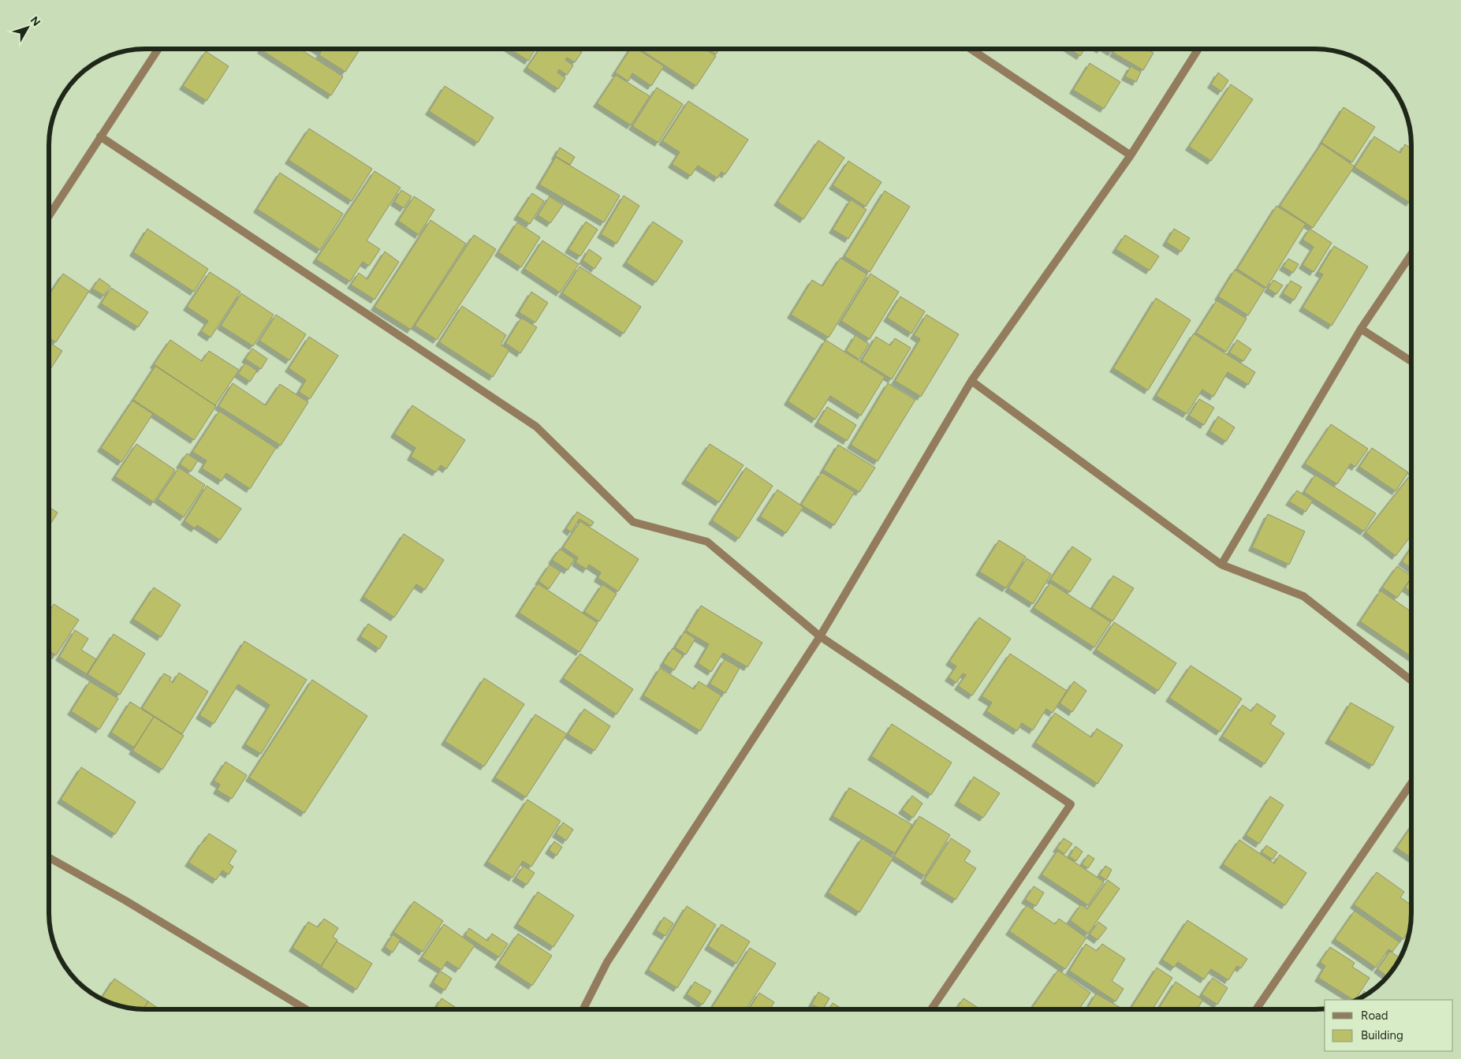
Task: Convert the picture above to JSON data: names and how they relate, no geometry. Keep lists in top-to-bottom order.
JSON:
{
  "legend": ["Road", "Building"],
  "north": "top right"
}
